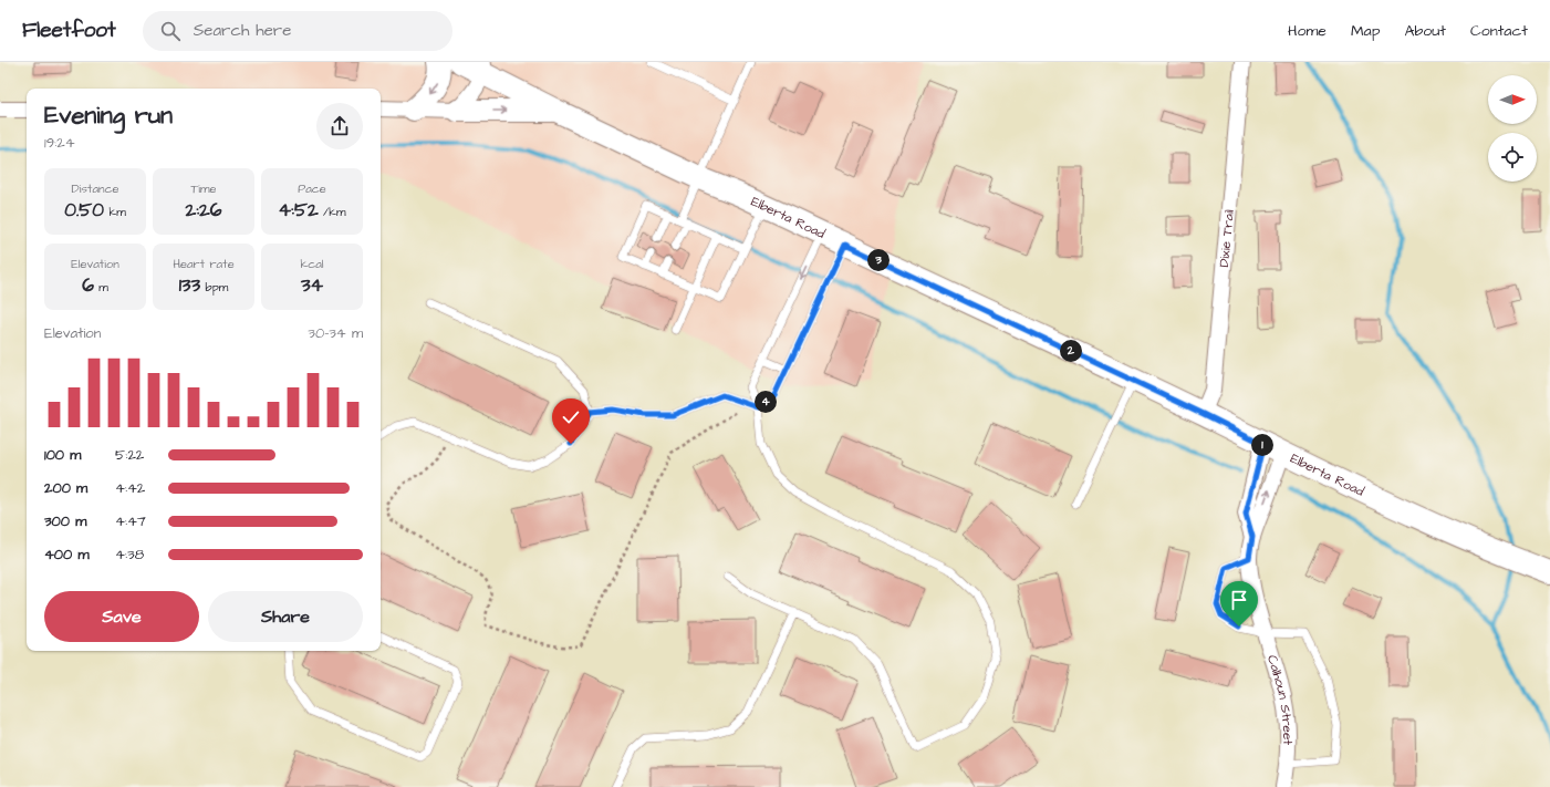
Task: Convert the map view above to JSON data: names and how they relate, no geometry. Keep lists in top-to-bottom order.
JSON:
{
  "streets": {
    "street": ["Elberta Road", "Dixie Trail", "Calhoun Street"]
  },
  "crossings": [
    ["Elberta Road", "Dixie Trail"],
    ["Elberta Road", "Calhoun Street"]
  ],
  "north": "right",
  "page": {
    "header": "Fleetfoot",
    "search": "Search here",
    "nav": [
      "Home",
      "Map",
      "About",
      "Contact"
    ],
    "heading": ["Evening run", "19:24"],
    "stats": [
      ["Distance", "0.50 km"],
      ["Time", "2:26"],
      ["Pace", "4:52 /km"],
      ["Elevation", "6 m"],
      ["Heart rate", "133 bpm"],
      ["kcal", "34"]
    ],
    "pins": [
      "3",
      "2",
      "4",
      "1"
    ],
    "chart": ["Elevation", "30–34 m"],
    "list": [
      {
        "name": "100 m",
        "note": "5:22"
      },
      {
        "name": "200 m",
        "note": "4:42"
      },
      {
        "name": "300 m",
        "note": "4:47"
      },
      {
        "name": "400 m",
        "note": "4:38"
      }
    ],
    "buttons": ["Save", "Share"]
  }
}
